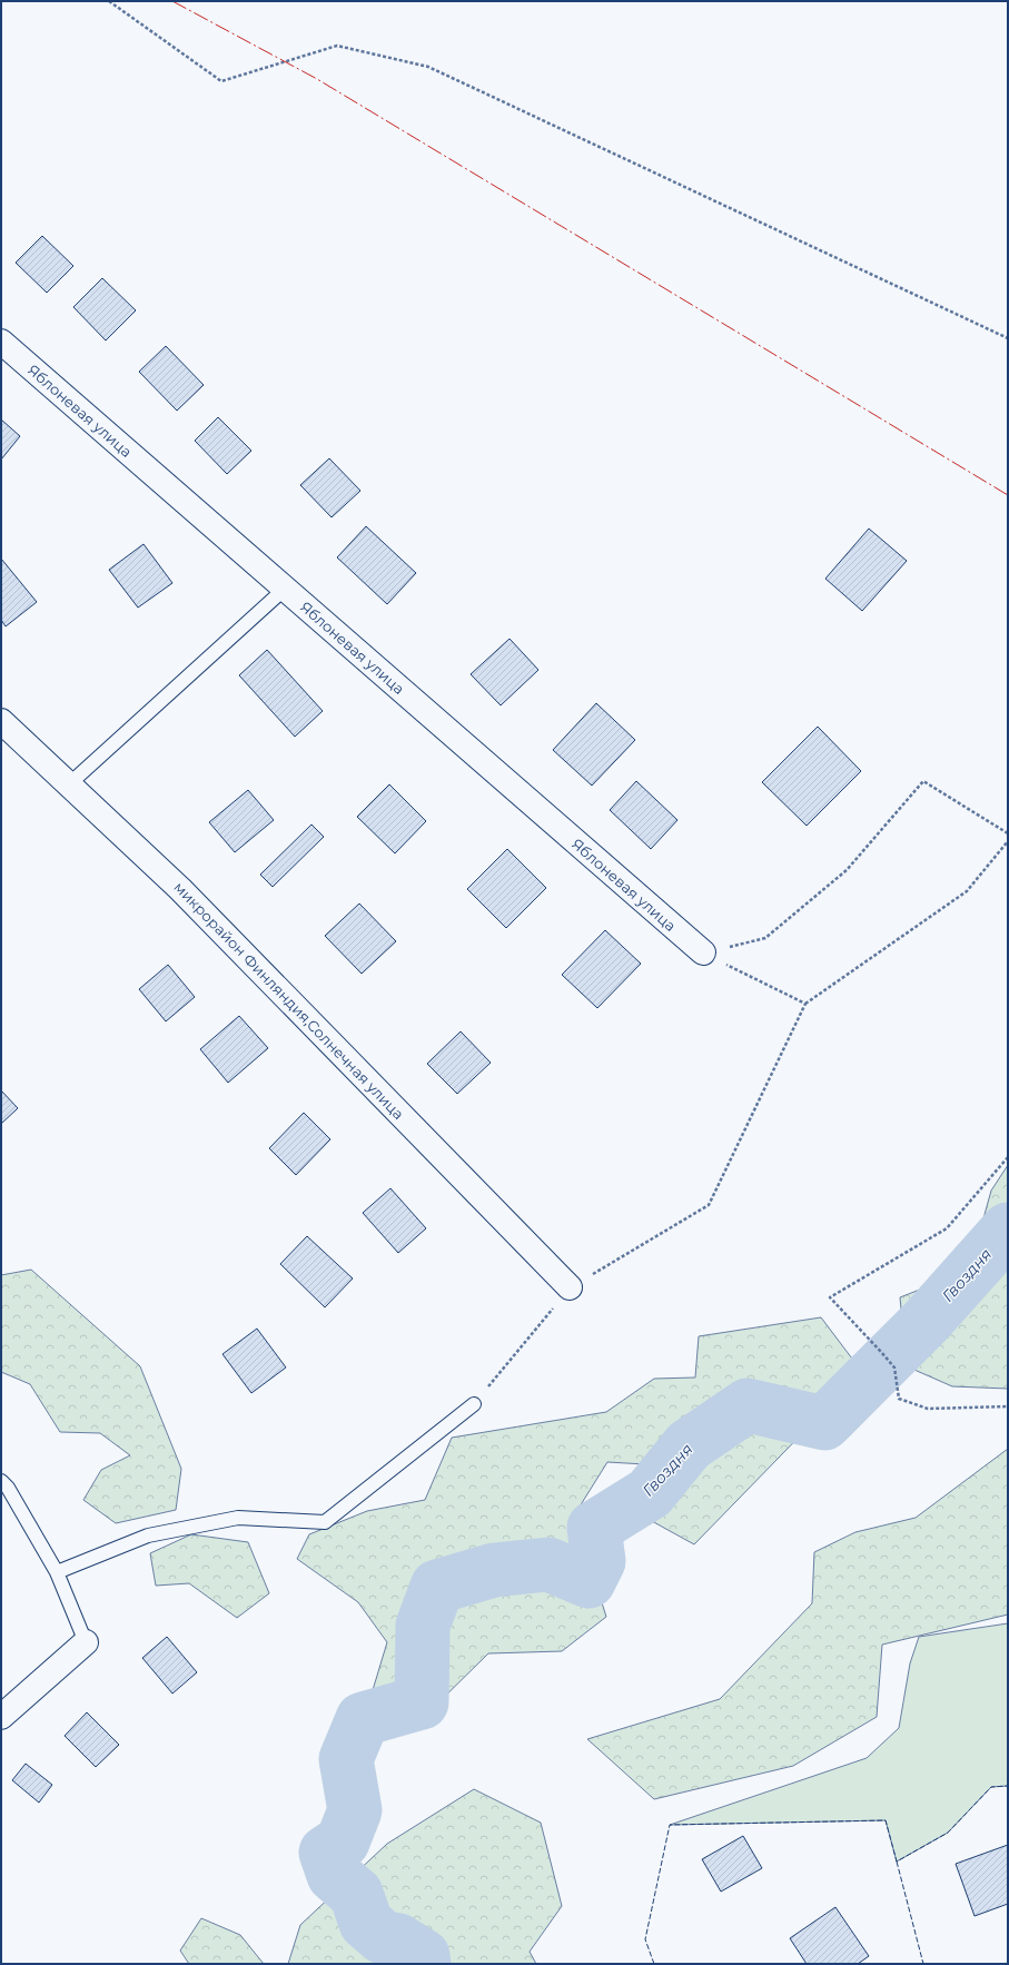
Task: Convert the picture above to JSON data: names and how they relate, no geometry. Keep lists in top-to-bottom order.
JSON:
{
  "streets": {
    "street": ["Яблоневая улица", "микрорайон Финляндия,Солнечная улица"]
  },
  "water": ["Гвоздня"]
}
